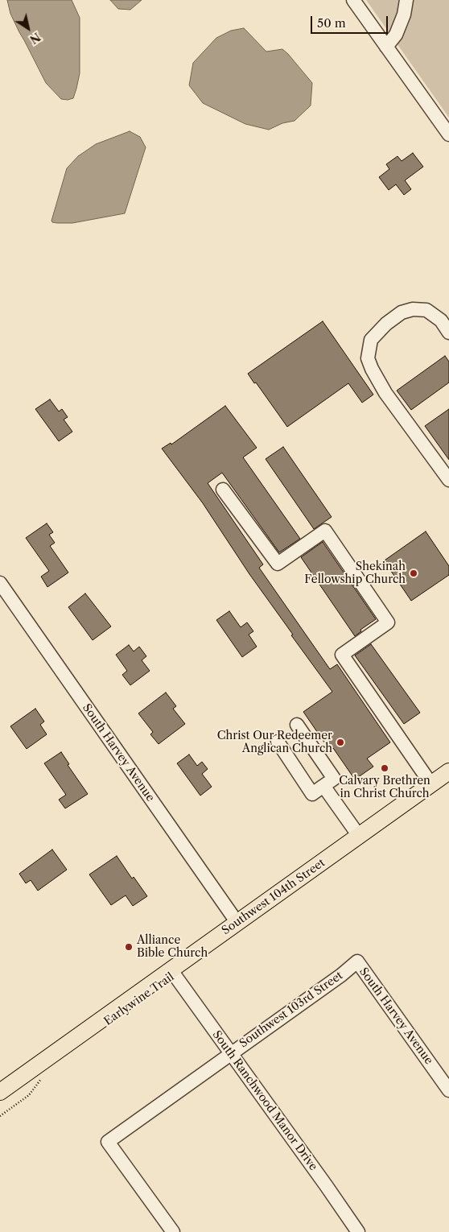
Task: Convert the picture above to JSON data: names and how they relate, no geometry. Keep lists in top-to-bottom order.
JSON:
{
  "streets": {
    "main road": ["Southwest 104th Street"],
    "street": ["South Harvey Avenue", "Southwest 103rd Street", "South Ranchwood Manor Drive"]
  },
  "crossings": [
    ["South Harvey Avenue", "Southwest 104th Street"],
    ["South Harvey Avenue", "Southwest 103rd Street"],
    ["Southwest 104th Street", "South Ranchwood Manor Drive"],
    ["Southwest 103rd Street", "South Ranchwood Manor Drive"]
  ],
  "places": [
    "Shekinah Fellowship Church",
    "Christ Our Redeemer Anglican Church",
    "Calvary Brethren in Christ Church",
    "Alliance Bible Church"
  ],
  "scale_bar": "50 m",
  "north": "bottom right"
}
